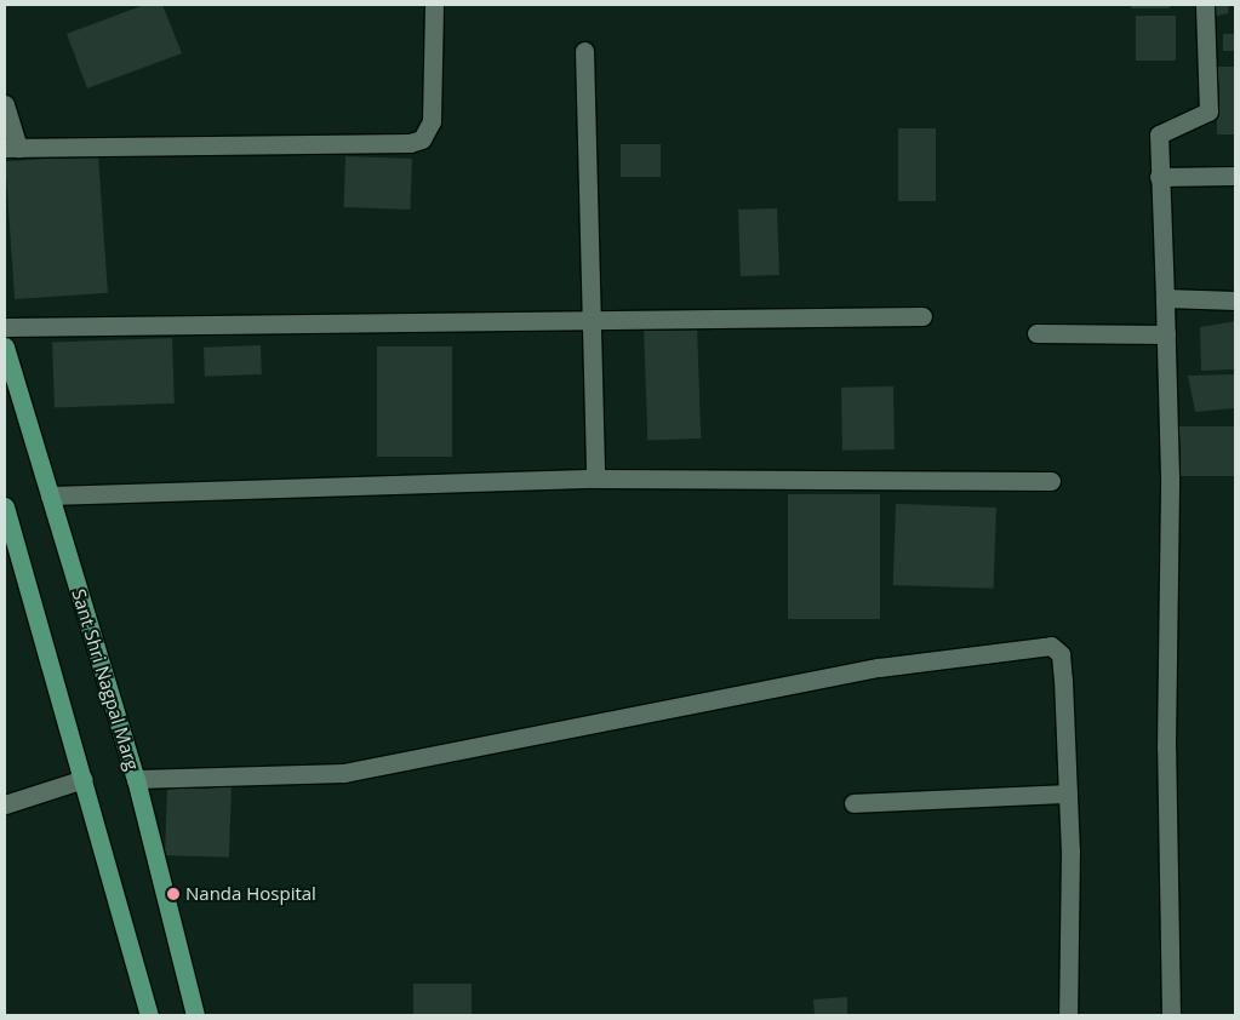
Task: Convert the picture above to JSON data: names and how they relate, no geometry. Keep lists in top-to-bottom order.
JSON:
{
  "streets": {
    "main road": ["Sant Shri Nagpal Marg"]
  },
  "places": ["Nanda Hospital"]
}
